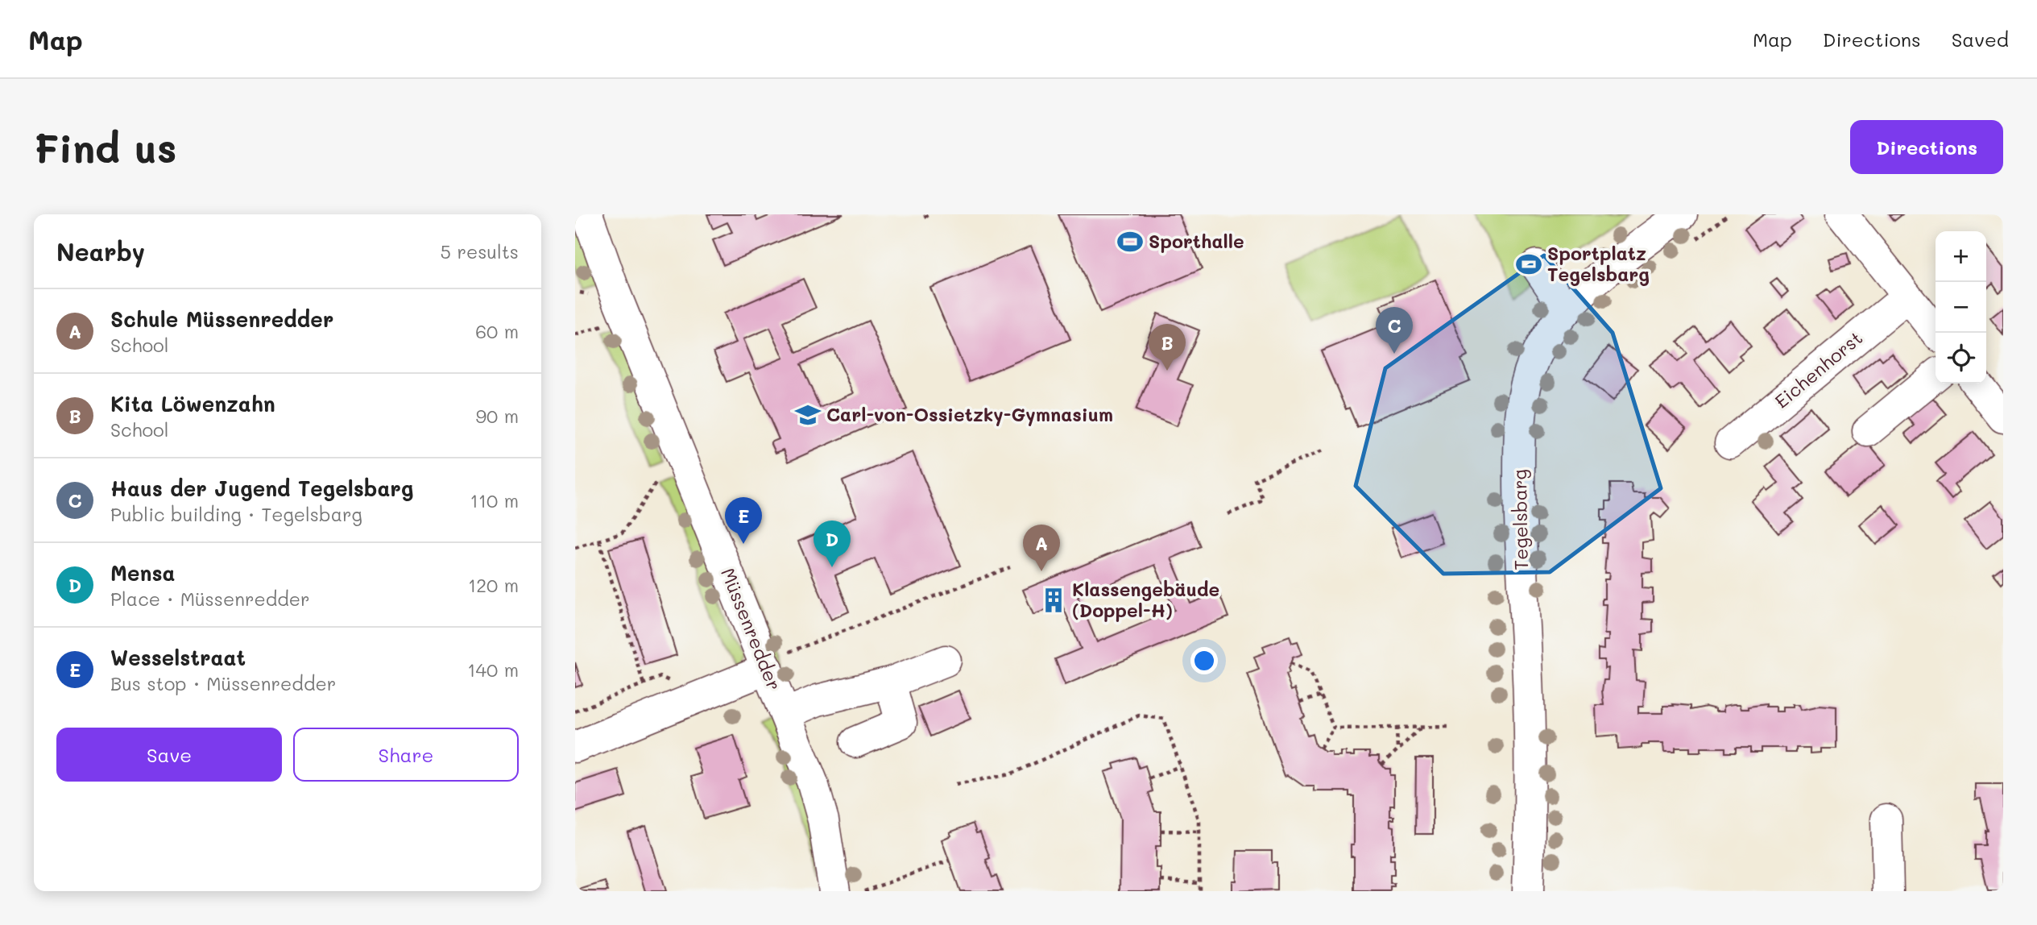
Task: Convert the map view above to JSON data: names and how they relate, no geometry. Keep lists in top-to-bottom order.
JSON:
{
  "streets": {
    "street": ["Eichenhorst", "Tegelsbarg", "Müssenredder"]
  },
  "places": {
    "sports": ["Sporthalle", "Sportplatz Tegelsbarg"],
    "school or university": ["Carl-von-Ossietzky-Gymnasium"],
    "building": ["Klassengebäude (Doppel-H)"]
  },
  "page": {
    "header": "Map",
    "nav": ["Map", "Directions", "Saved"],
    "buttons": [
      "Directions",
      ["Save", "Share"]
    ],
    "title": "Find us",
    "heading": ["Nearby", "5 results"],
    "map_buttons": ["+", "−"],
    "list": [
      {
        "mark": "A",
        "name": "Schule Müssenredder",
        "note": "School",
        "value": "60 m"
      },
      {
        "mark": "B",
        "name": "Kita Löwenzahn",
        "note": "School",
        "value": "90 m"
      },
      {
        "mark": "C",
        "name": "Haus der Jugend Tegelsbarg",
        "note": "Public building · Tegelsbarg",
        "value": "110 m"
      },
      {
        "mark": "D",
        "name": "Mensa",
        "note": "Place · Müssenredder",
        "value": "120 m"
      },
      {
        "mark": "E",
        "name": "Wesselstraat",
        "note": "Bus stop · Müssenredder",
        "value": "140 m"
      }
    ],
    "pins": [
      "C",
      "B",
      "E",
      "D",
      "A"
    ]
  }
}
